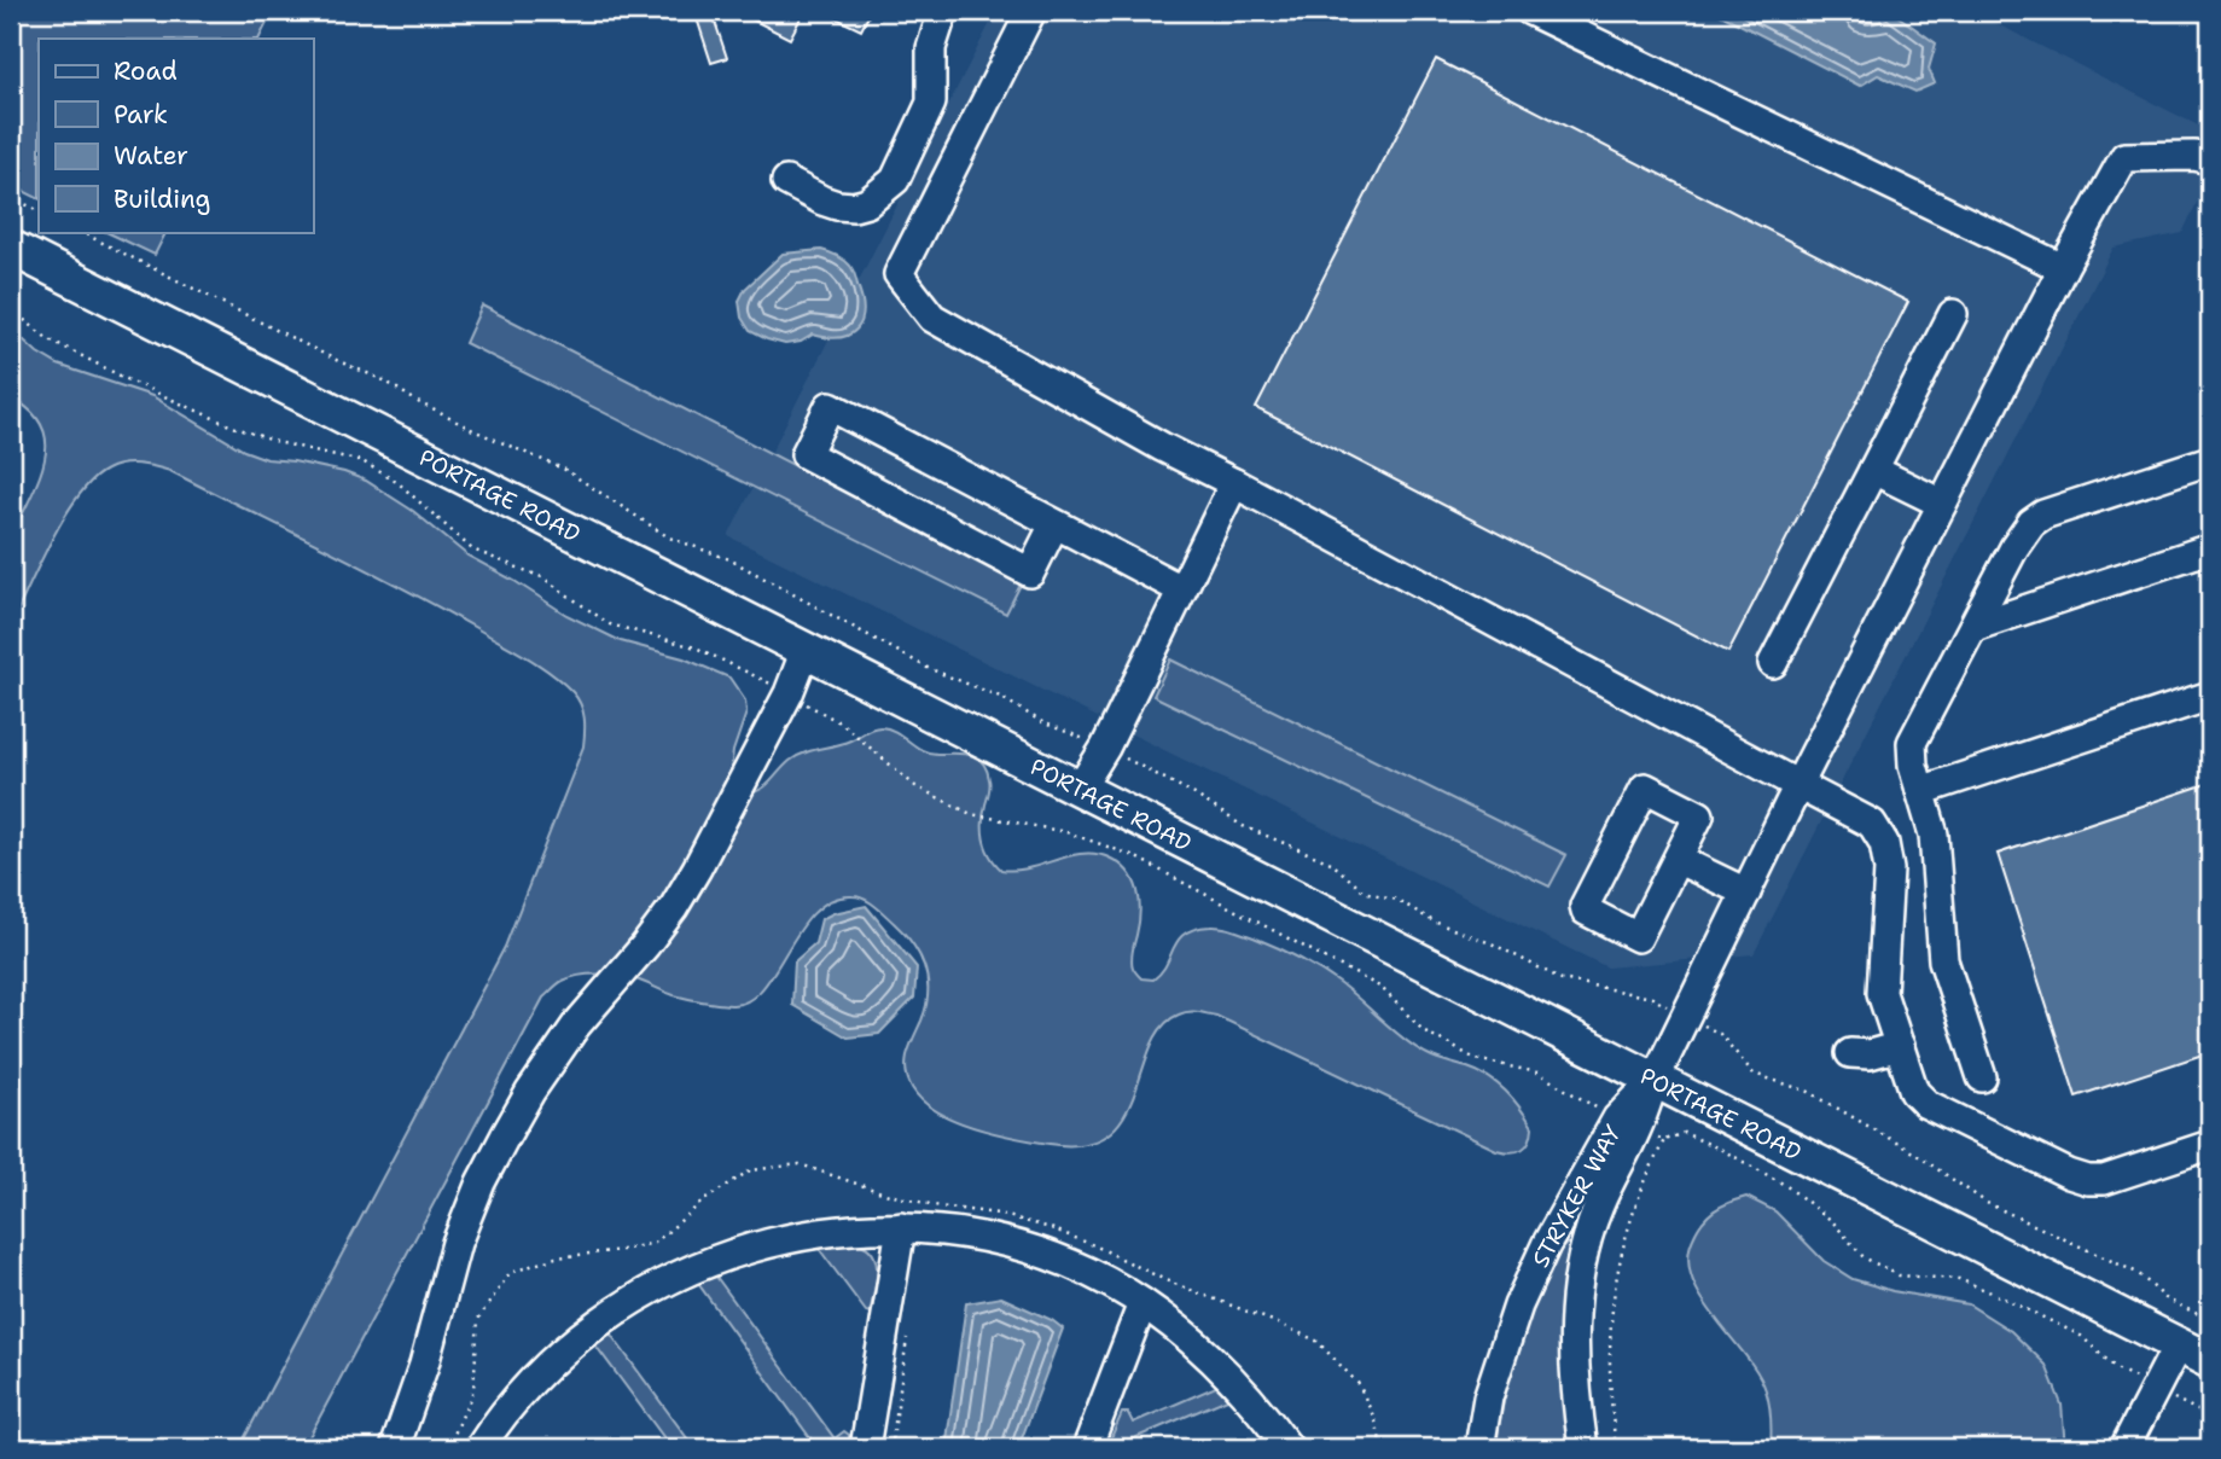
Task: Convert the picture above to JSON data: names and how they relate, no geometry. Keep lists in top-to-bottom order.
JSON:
{
  "streets": {
    "main road": ["PORTAGE ROAD"],
    "street": ["STRYKER WAY"]
  },
  "crossings": [
    ["PORTAGE ROAD", "STRYKER WAY"]
  ],
  "legend": [
    "Road",
    "Park",
    "Water",
    "Building"
  ]
}
